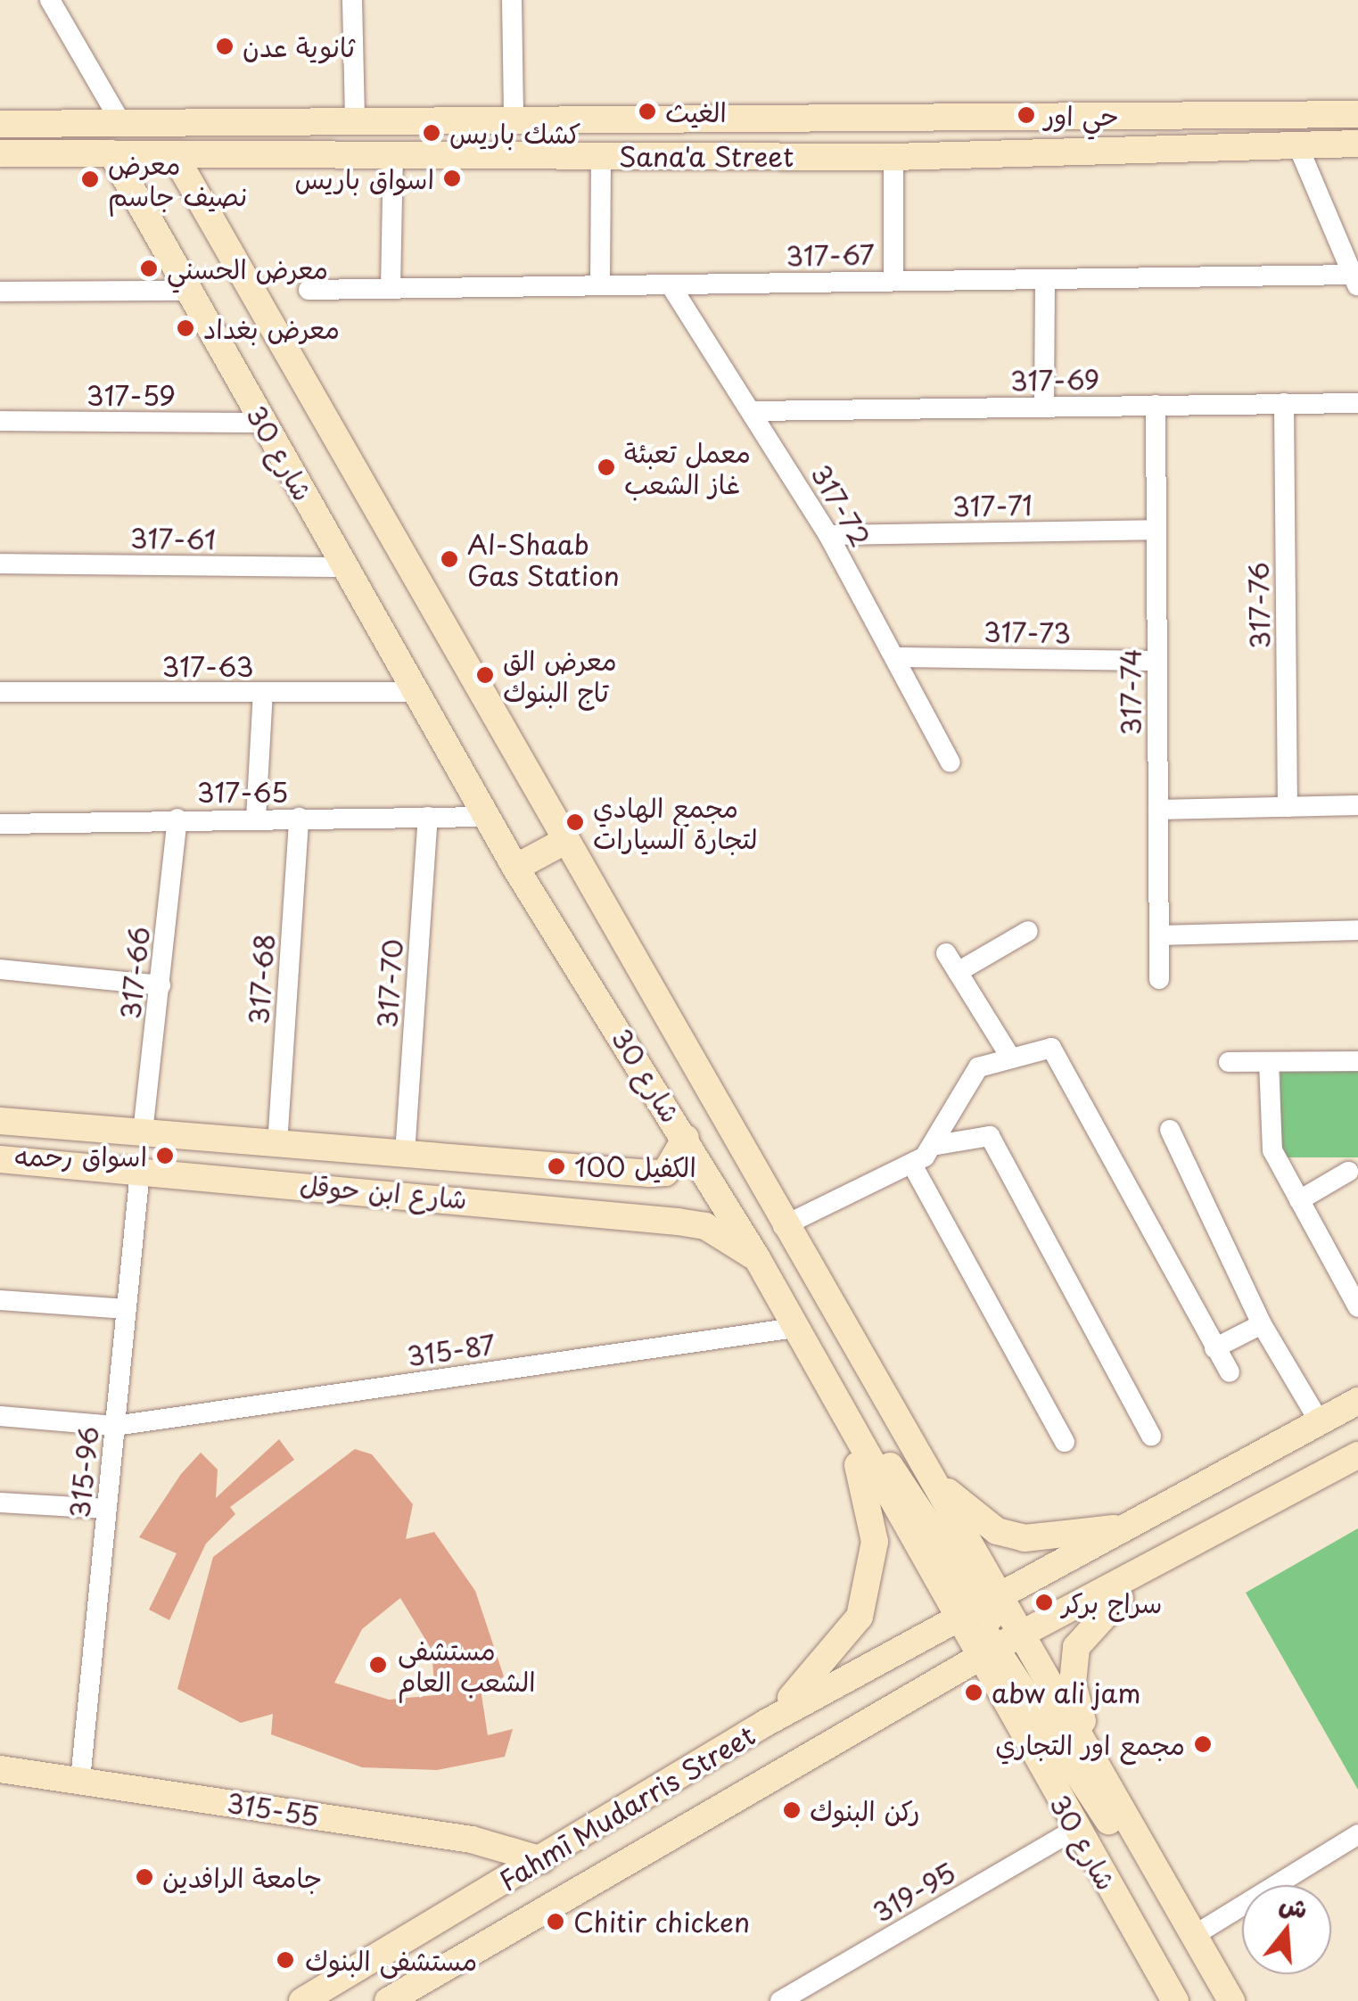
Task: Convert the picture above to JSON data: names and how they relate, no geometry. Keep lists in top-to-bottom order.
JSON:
{
  "streets": {
    "street": [
      "Sana'a Street",
      "317-67",
      "317-69",
      "317-59",
      "شارع 30",
      "317-72",
      "317-71",
      "317-61",
      "317-76",
      "317-73",
      "317-63",
      "317-74",
      "317-65",
      "317-66",
      "317-68",
      "317-70",
      "شارع ابن حوقل",
      "315-87",
      "315-96",
      "Fahmī Mudarris Street",
      "315-55",
      "319-95"
    ]
  },
  "crossings": [
    ["Sana'a Street", "شارع 30"],
    ["317-67", "317-72"],
    ["317-69", "317-72"],
    ["317-69", "317-76"],
    ["317-69", "317-74"],
    ["317-59", "شارع 30"],
    ["شارع 30", "317-61"],
    ["شارع 30", "317-63"],
    ["شارع 30", "317-65"],
    ["شارع 30", "شارع ابن حوقل"],
    ["شارع 30", "315-87"],
    ["شارع 30", "Fahmī Mudarris Street"],
    ["شارع 30", "319-95"],
    ["317-72", "317-71"],
    ["317-72", "317-73"],
    ["317-71", "317-74"],
    ["317-73", "317-74"],
    ["317-65", "317-66"],
    ["317-65", "317-68"],
    ["317-65", "317-70"],
    ["317-66", "شارع ابن حوقل"],
    ["317-68", "شارع ابن حوقل"],
    ["317-70", "شارع ابن حوقل"],
    ["شارع ابن حوقل", "315-96"],
    ["315-87", "315-96"],
    ["315-96", "315-55"],
    ["Fahmī Mudarris Street", "315-55"]
  ],
  "places": [
    "ثانوية عدن",
    "الغيث",
    "حي اور",
    "كشك باريس",
    "اسواق باريس",
    "معرض نصيف جاسم",
    "معرض الحسني",
    "معرض بغداد",
    "معمل تعبئة غاز الشعب",
    "Al-Shaab Gas Station",
    "معرض الق تاج البنوك",
    "مجمع الهادي لتجارة السيارات",
    "اسواق رحمه",
    "الكفيل 100",
    "سراج بركر",
    "مستشفى الشعب العام",
    "abw ali jam",
    "مجمع اور التجاري",
    "ركن البنوك",
    "جامعة الرافدين",
    "Chitir chicken",
    "مستشفى البنوك"
  ],
  "north": "top"
}
